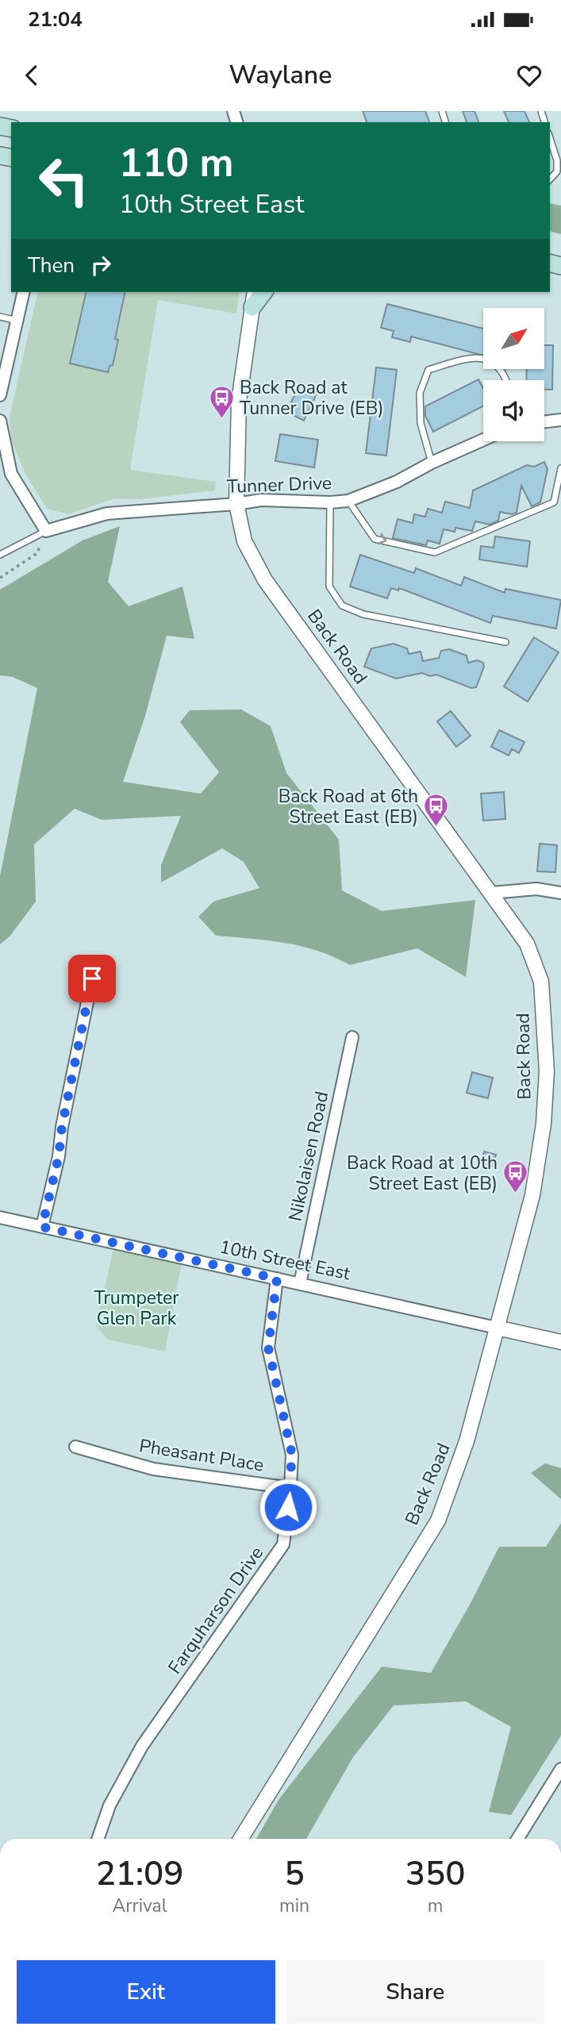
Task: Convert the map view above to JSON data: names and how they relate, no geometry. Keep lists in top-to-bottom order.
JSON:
{
  "streets": {
    "street": [
      "Tunner Drive",
      "Back Road",
      "Nikolaisen Road",
      "10th Street East",
      "Pheasant Place",
      "Farquharson Drive"
    ]
  },
  "crossings": [
    ["Tunner Drive", "Back Road"],
    ["Back Road", "10th Street East"],
    ["Nikolaisen Road", "10th Street East"],
    ["10th Street East", "Farquharson Drive"],
    ["Pheasant Place", "Farquharson Drive"]
  ],
  "parks": ["Trumpeter Glen Park"],
  "places": {
    "bus stop": ["Back Road at Tunner Drive (EB)", "Back Road at 6th Street East (EB)", "Back Road at 10th Street East (EB)"]
  },
  "north": "top right",
  "page": {
    "status": "21:04",
    "header": "Waylane",
    "turn": ["110 m", "10th Street East"],
    "then": "Then",
    "eta": [
      "21:09",
      "Arrival",
      "5",
      "min",
      "350",
      "m"
    ],
    "buttons": ["Exit", "Share"]
  }
}
